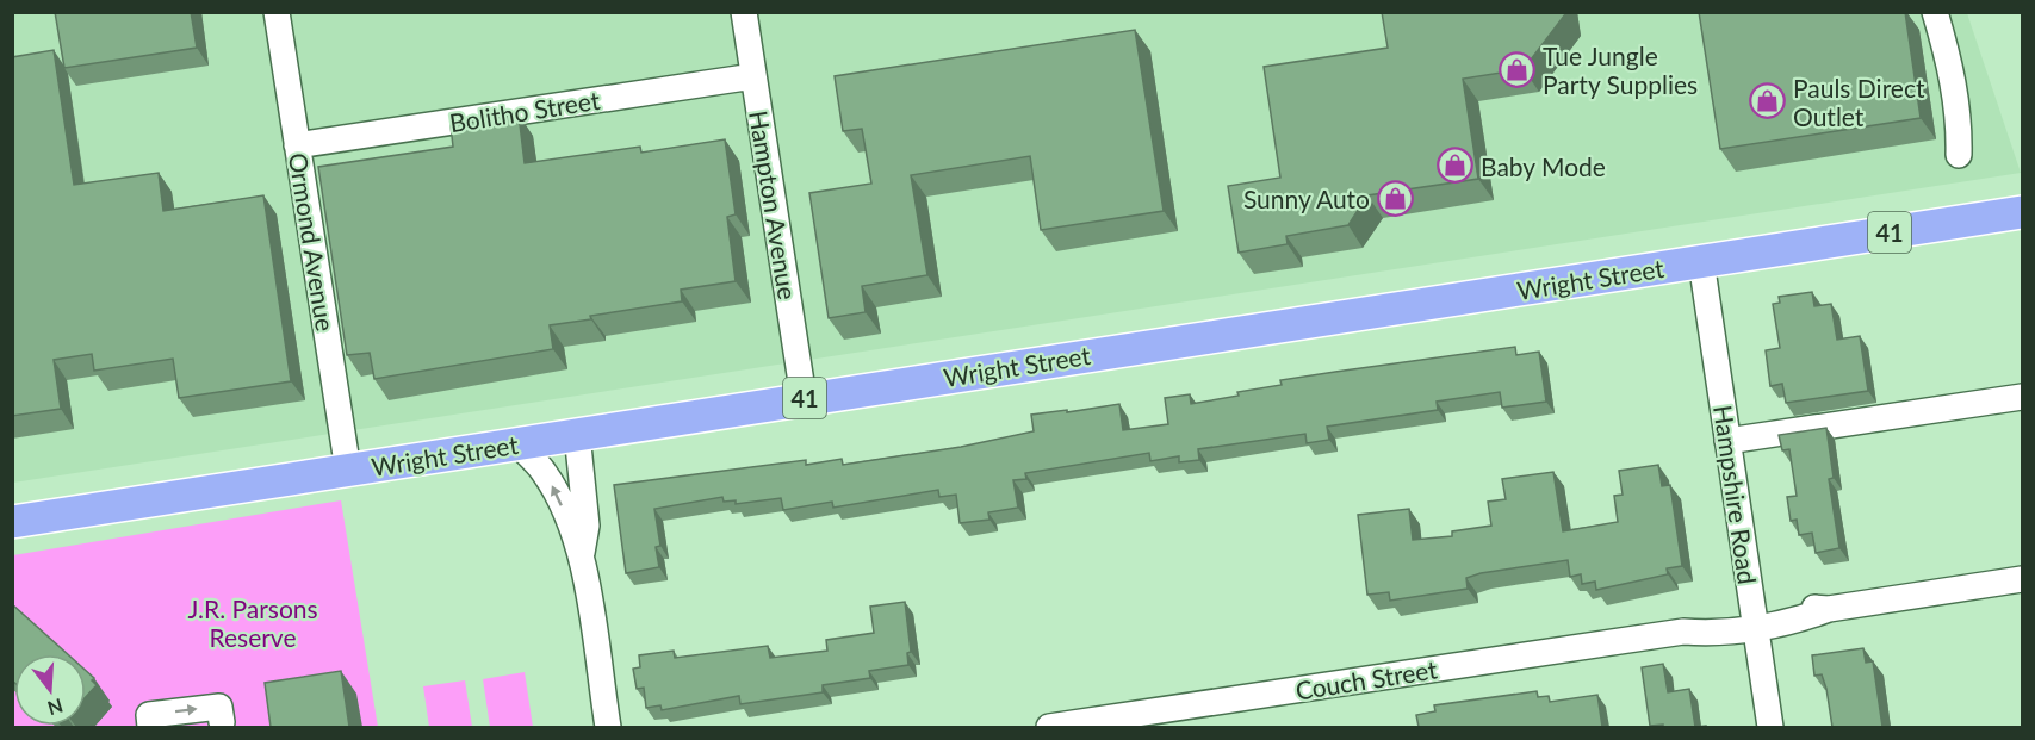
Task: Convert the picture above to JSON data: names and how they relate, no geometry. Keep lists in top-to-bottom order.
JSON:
{
  "streets": {
    "main road": ["41", "Wright Street"],
    "street": [
      "Bolitho Street",
      "Hampton Avenue",
      "Ormond Avenue",
      "Hampshire Road",
      "Couch Street"
    ]
  },
  "crossings": [
    ["Bolitho Street", "Hampton Avenue"],
    ["Bolitho Street", "Ormond Avenue"],
    ["Hampton Avenue", "Wright Street"],
    ["Ormond Avenue", "Wright Street"],
    ["Wright Street", "Hampshire Road"],
    ["Hampshire Road", "Couch Street"]
  ],
  "parks": ["J.R. Parsons Reserve"],
  "places": {
    "shop": [
      "Tue Jungle Party Supplies",
      "Pauls Direct Outlet",
      "Baby Mode",
      "Sunny Auto"
    ]
  },
  "north": "bottom"
}
